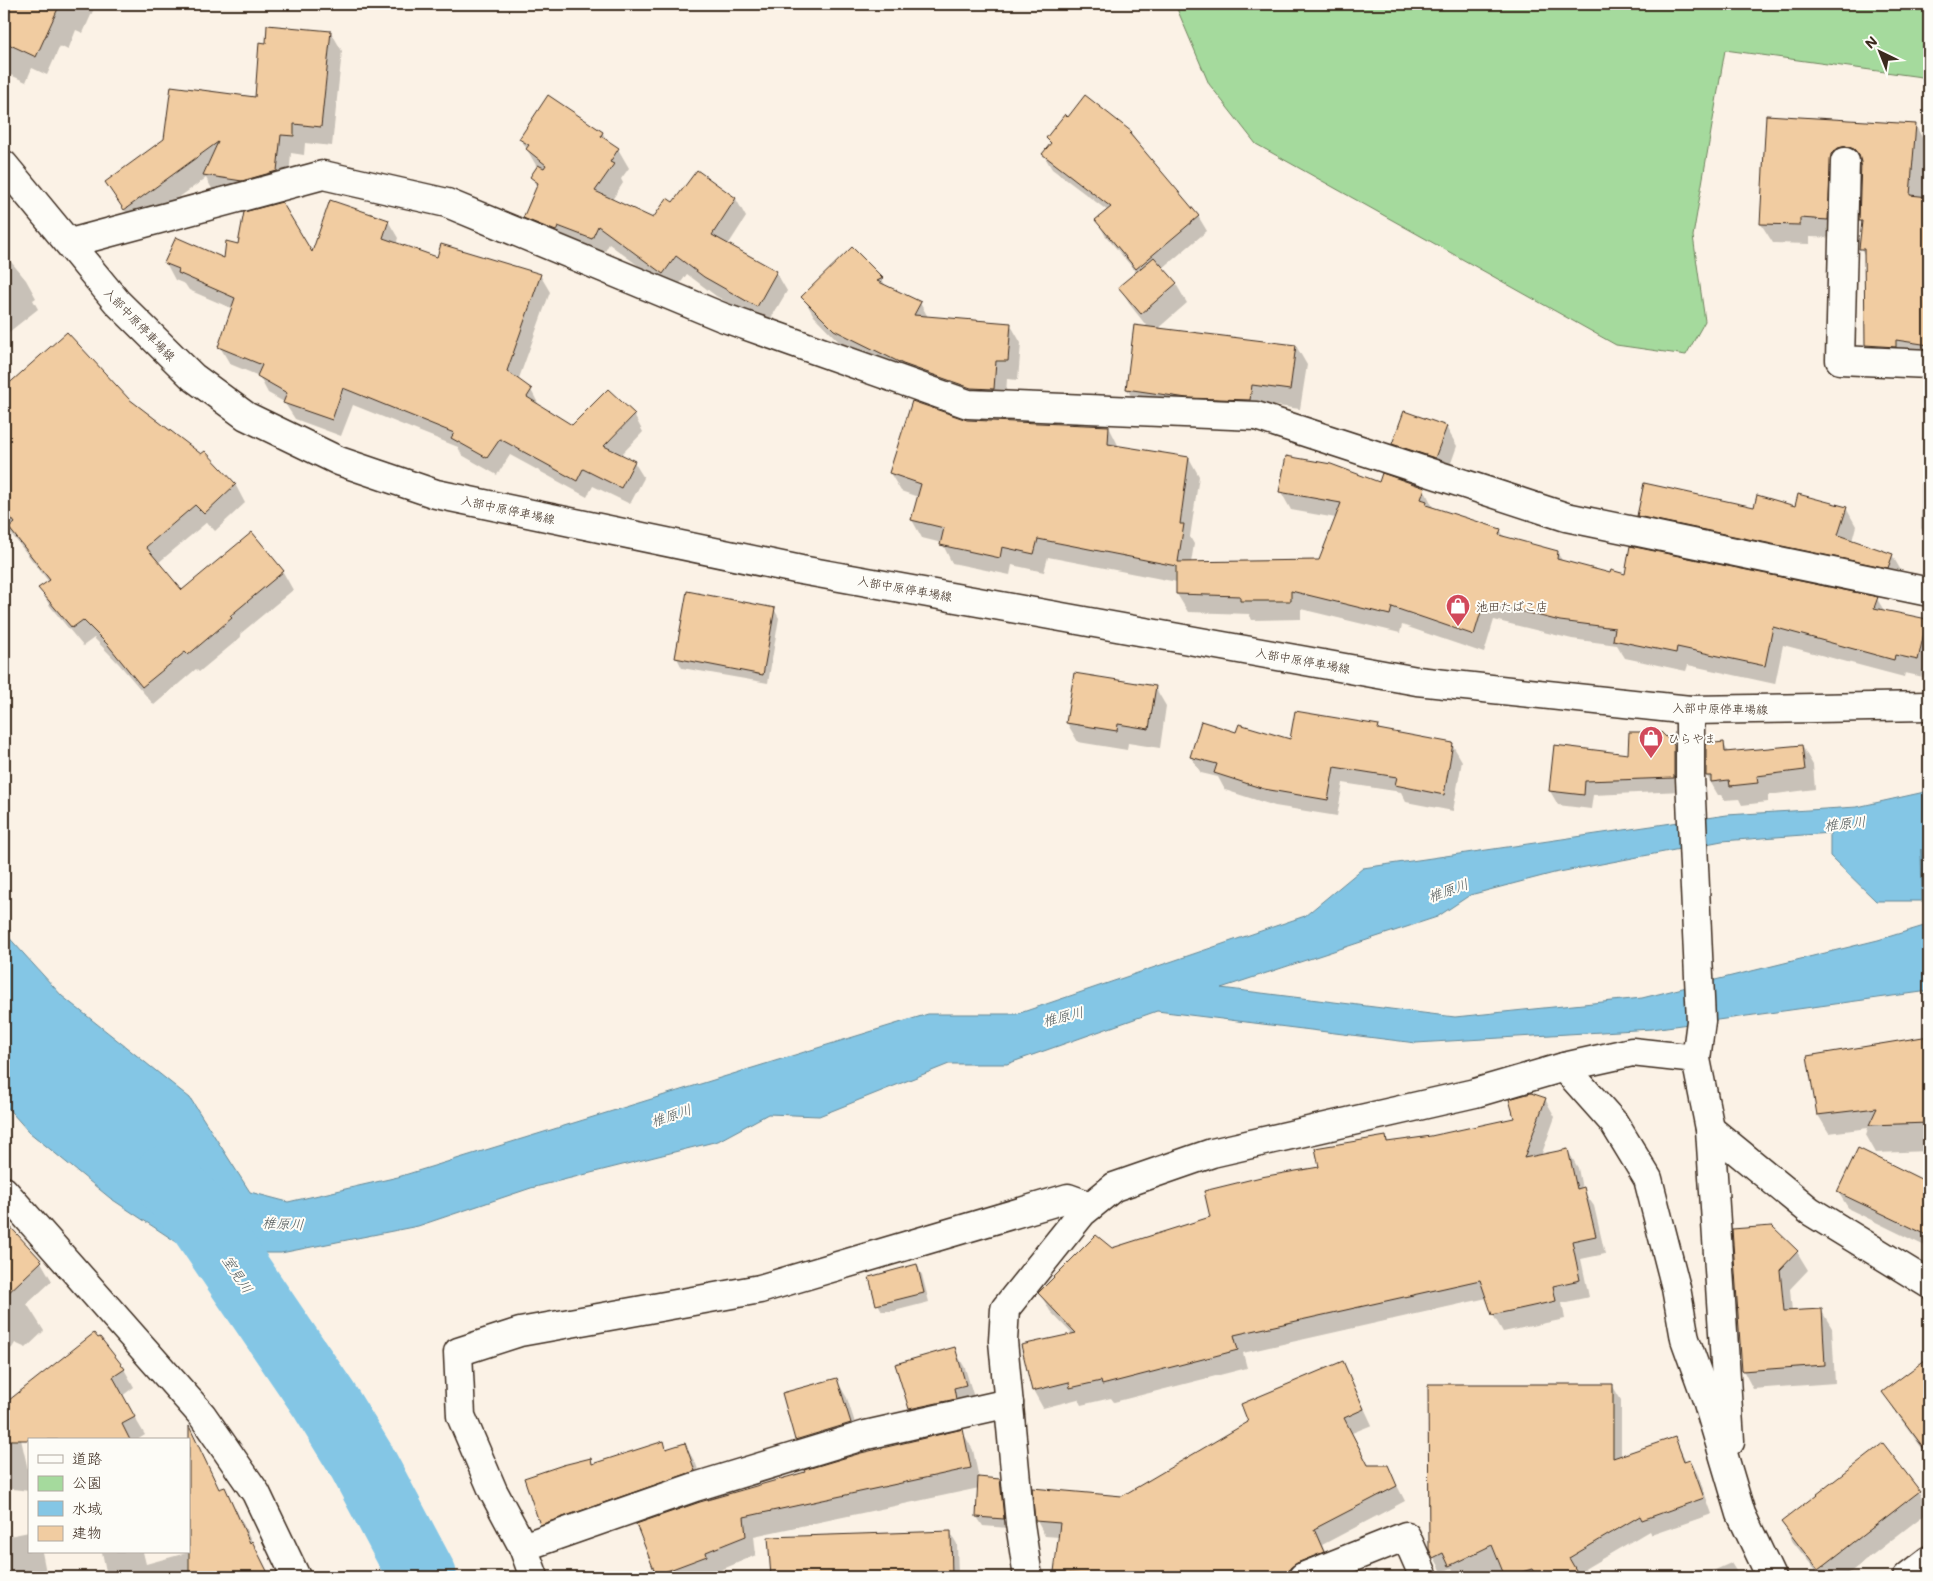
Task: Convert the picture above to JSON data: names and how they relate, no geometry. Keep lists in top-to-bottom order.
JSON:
{
  "streets": {
    "street": ["入部中原停車場線"]
  },
  "water": ["椎原川", "室見川"],
  "places": {
    "shop": ["池田たばこ店", "ひらやま"]
  },
  "legend": [
    "道路",
    "公園",
    "水域",
    "建物"
  ],
  "north": "top left"
}
